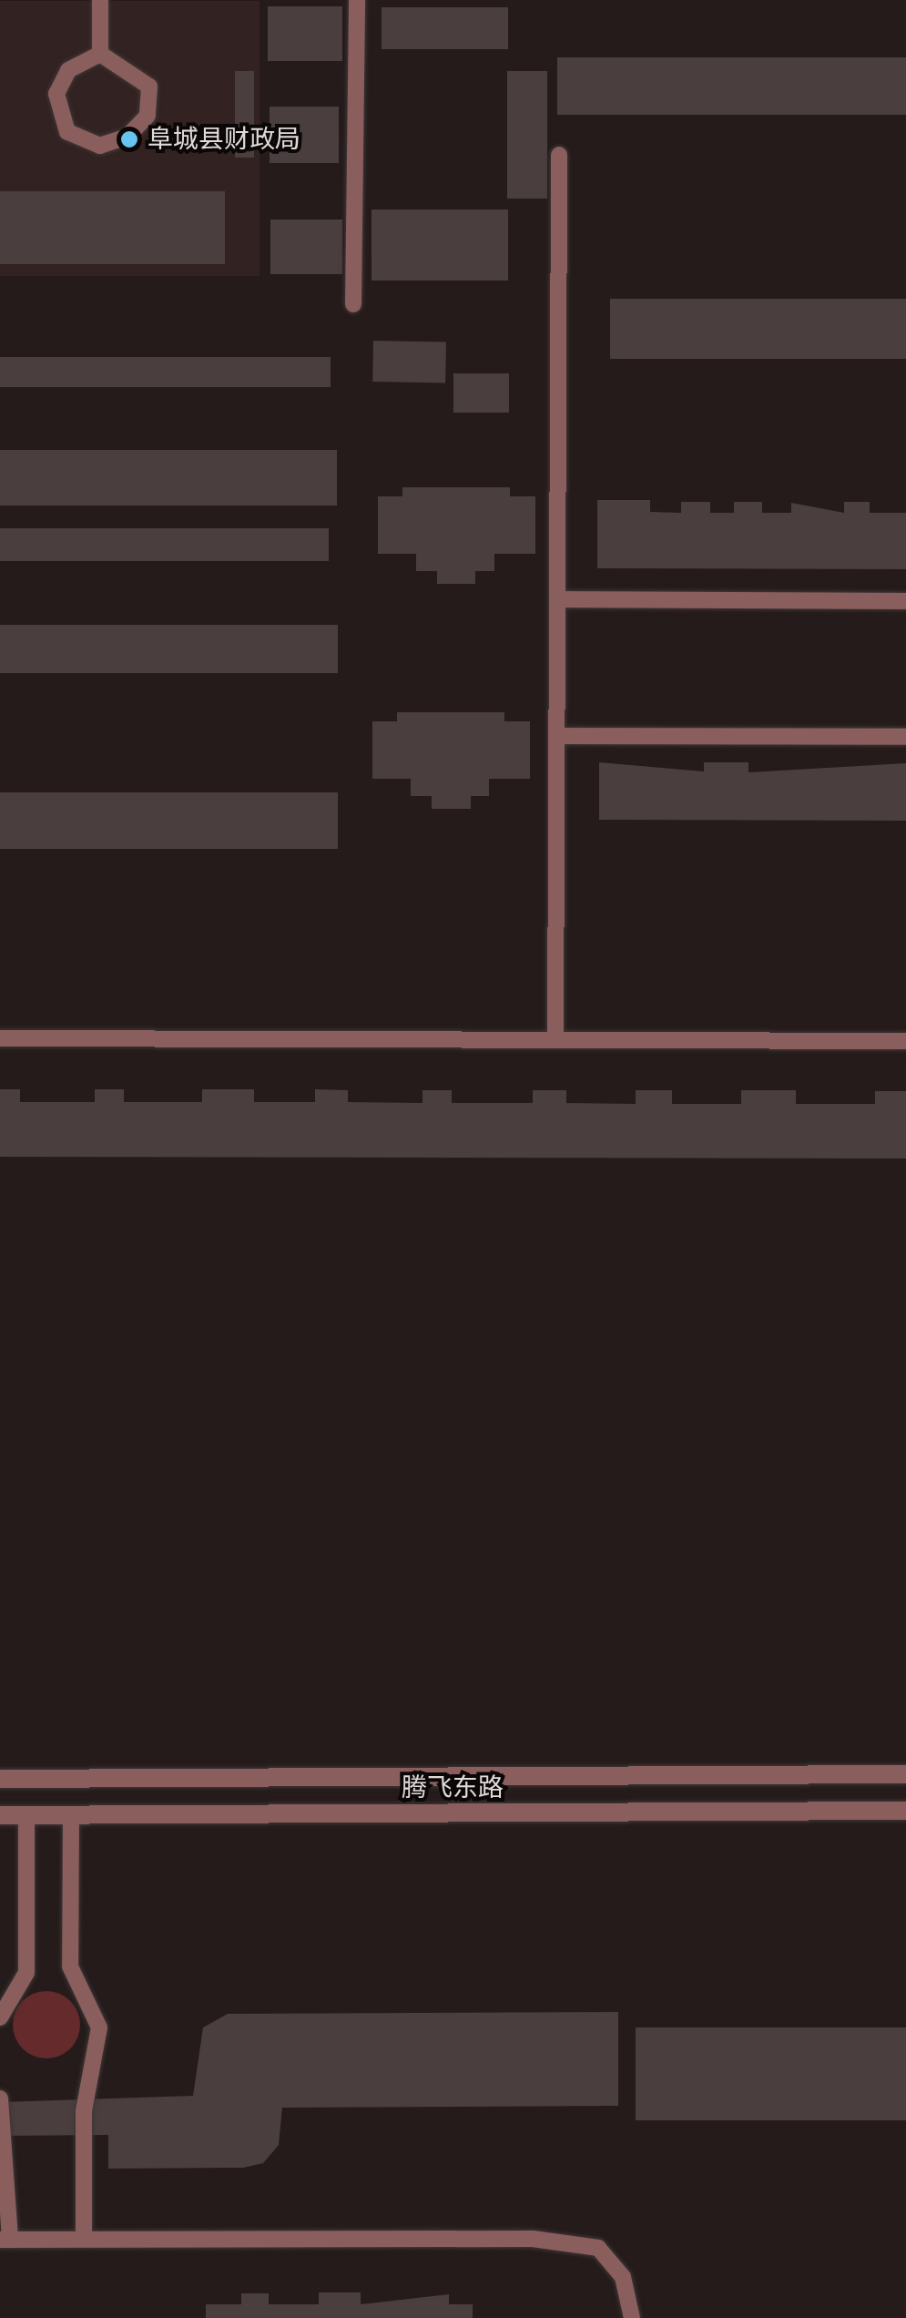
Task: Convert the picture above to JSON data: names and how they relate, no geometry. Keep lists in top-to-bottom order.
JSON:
{
  "streets": {
    "street": ["腾飞东路"]
  },
  "places": ["阜城县财政局"]
}
